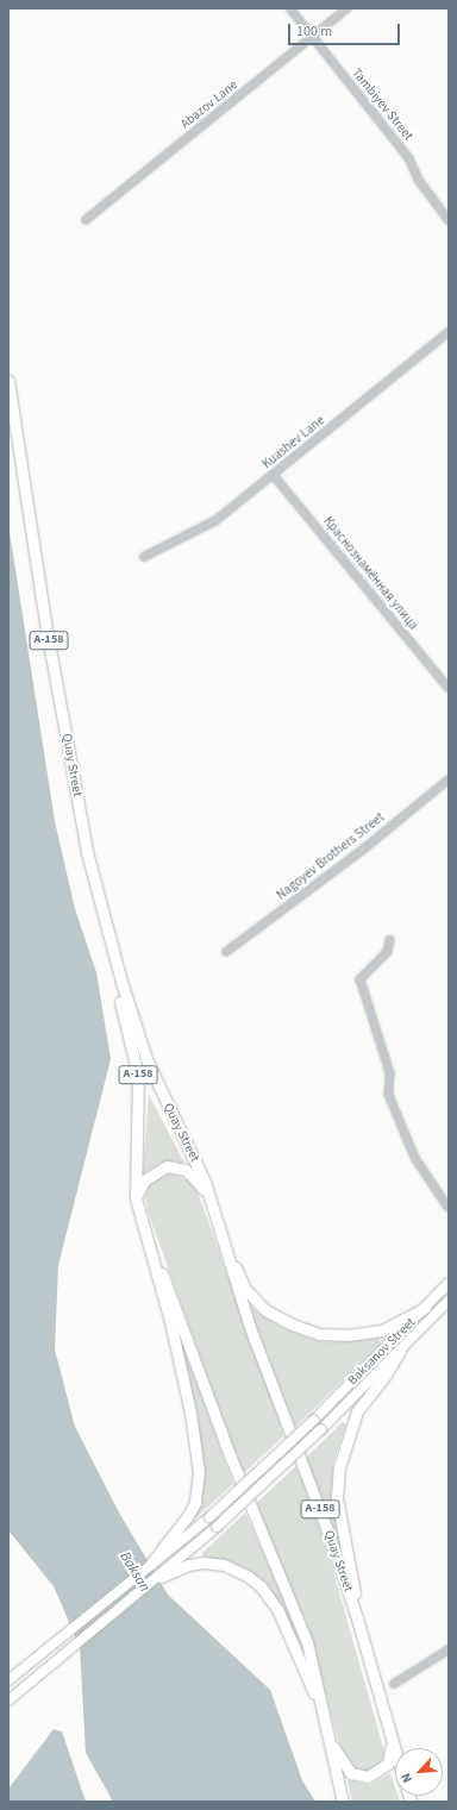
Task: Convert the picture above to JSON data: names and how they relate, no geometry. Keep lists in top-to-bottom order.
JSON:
{
  "streets": {
    "main road": ["А-158", "Quay Street", "Baksanov Street"],
    "street": [
      "Abazov Lane",
      "Tambiyev Street",
      "Kuashev Lane",
      "Краснознамённая улица",
      "Nagoyev Brothers Street"
    ]
  },
  "crossings": [
    ["Abazov Lane", "Tambiyev Street"],
    ["Kuashev Lane", "Краснознамённая улица"],
    ["А-158", "Quay Street"]
  ],
  "water": ["Baksan"],
  "scale_bar": "100 m",
  "north": "bottom left"
}
